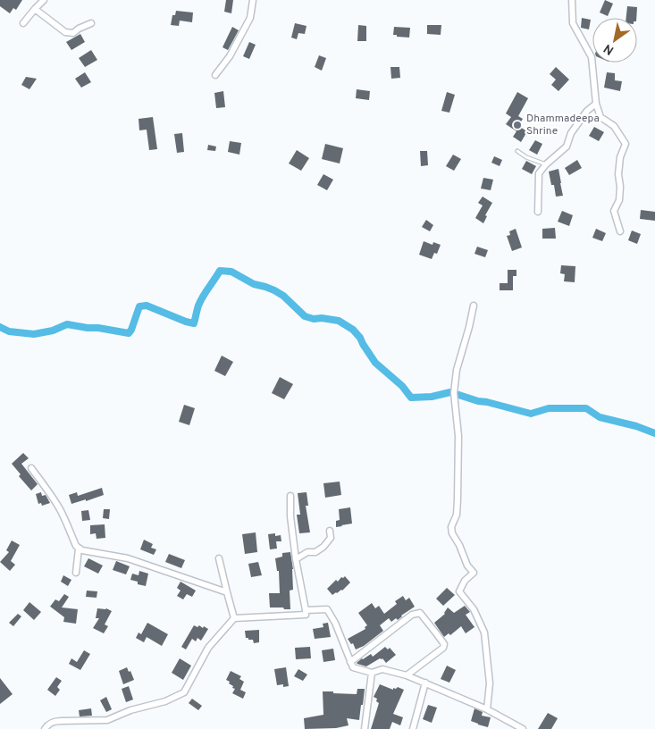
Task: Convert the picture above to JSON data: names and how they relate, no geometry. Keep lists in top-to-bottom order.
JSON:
{
  "places": ["Dhammadeepa Shrine"],
  "north": "bottom left"
}
